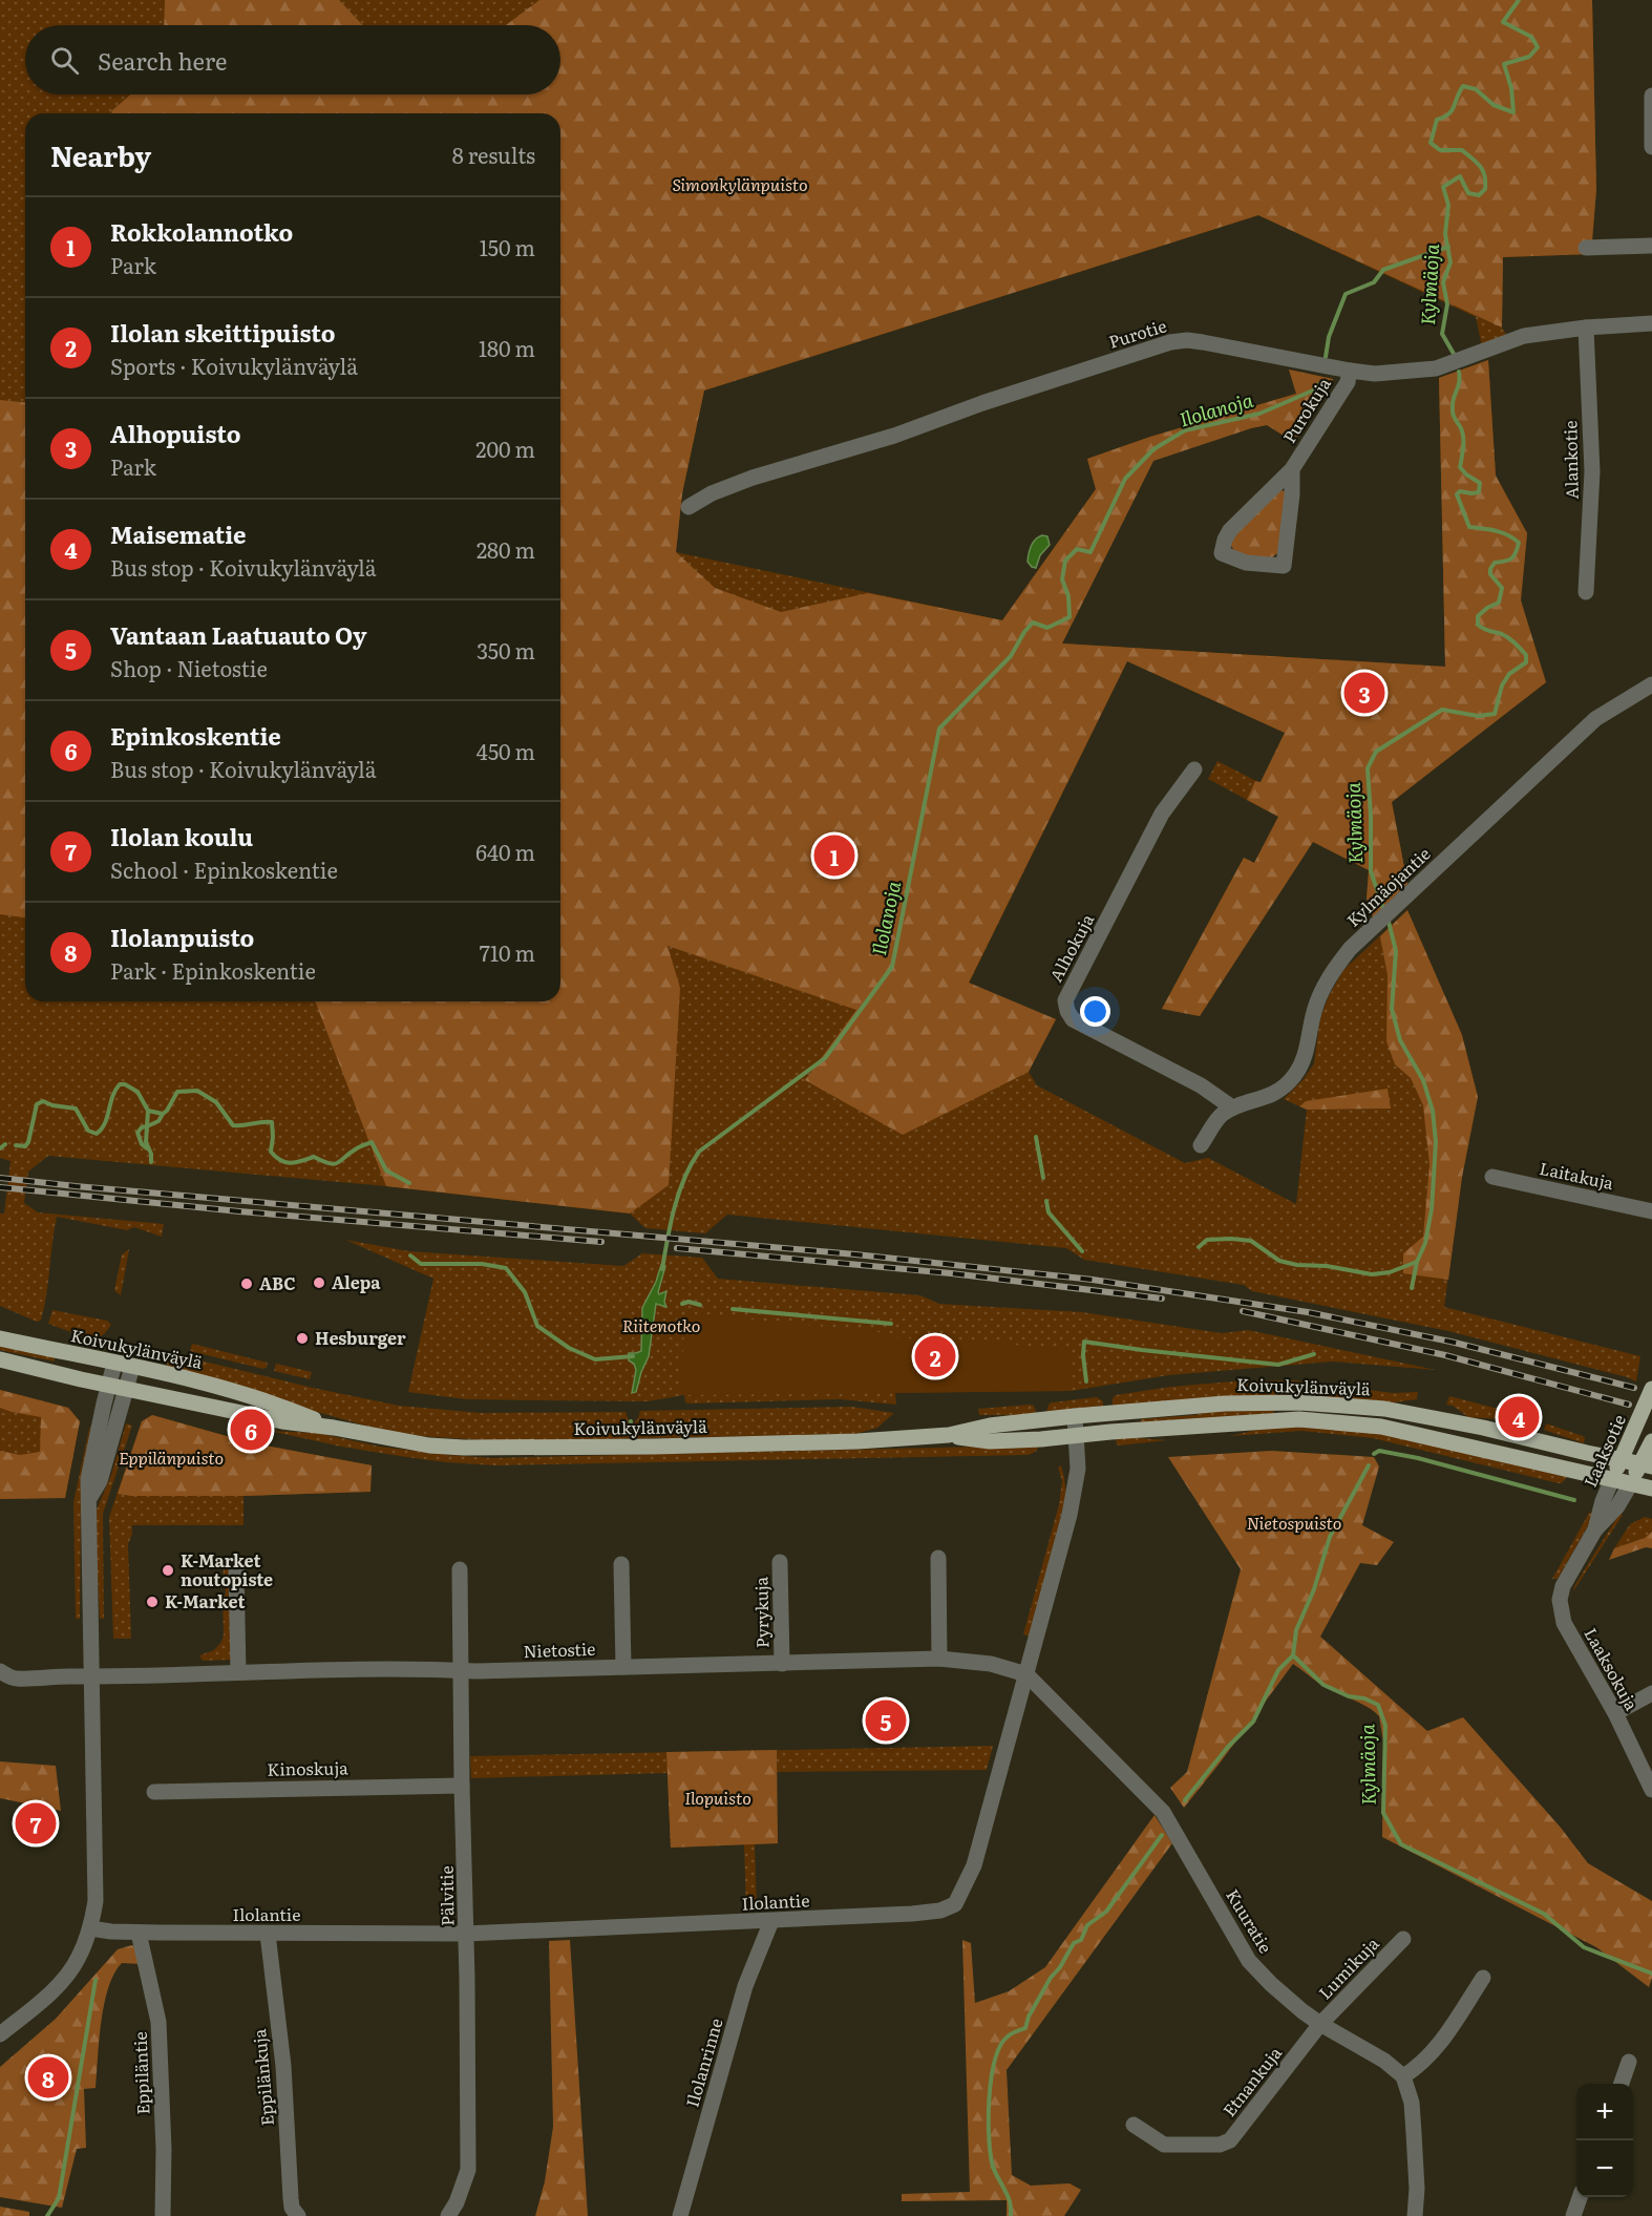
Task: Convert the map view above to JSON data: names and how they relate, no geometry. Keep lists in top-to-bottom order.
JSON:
{
  "streets": {
    "main road": ["Koivukylänväylä", "Laaksotie"],
    "street": [
      "Purotie",
      "Purokuja",
      "Alankotie",
      "Kylmäojantie",
      "Alhokuja",
      "Laitakuja",
      "Pyrykuja",
      "Nietostie",
      "Laaksokuja",
      "Kinoskuja",
      "Pälvitie",
      "Ilolantie",
      "Kuuratie",
      "Lumikuja",
      "Ilolanrinne",
      "Eppiläntie",
      "Eppilänkuja",
      "Etnankuja"
    ]
  },
  "crossings": [
    ["Purotie", "Purokuja"],
    ["Purotie", "Alankotie"],
    ["Kylmäojantie", "Alhokuja"],
    ["Koivukylänväylä", "Laaksotie"],
    ["Koivukylänväylä", "Ilolantie"],
    ["Laaksotie", "Laaksokuja"],
    ["Pyrykuja", "Nietostie"],
    ["Nietostie", "Pälvitie"],
    ["Nietostie", "Ilolantie"],
    ["Nietostie", "Kuuratie"],
    ["Kinoskuja", "Pälvitie"],
    ["Pälvitie", "Ilolantie"],
    ["Ilolantie", "Kuuratie"],
    ["Ilolantie", "Ilolanrinne"],
    ["Ilolantie", "Eppiläntie"],
    ["Ilolantie", "Eppilänkuja"],
    ["Kuuratie", "Lumikuja"],
    ["Kuuratie", "Etnankuja"],
    ["Lumikuja", "Etnankuja"]
  ],
  "water": ["Kylmäoja", "Ilolanoja"],
  "parks": [
    "Simonkylänpuisto",
    "Riitenotko",
    "Eppilänpuisto",
    "Nietospuisto",
    "Ilopuisto"
  ],
  "places": [
    "Alepa",
    "ABC",
    "Hesburger",
    "K-Market noutopiste",
    "K-Market"
  ],
  "page": {
    "search": "Search here",
    "heading": ["Nearby", "8 results"],
    "list": [
      {
        "mark": "1",
        "name": "Rokkolannotko",
        "note": "Park",
        "value": "150 m"
      },
      {
        "mark": "2",
        "name": "Ilolan skeittipuisto",
        "note": "Sports · Koivukylänväylä",
        "value": "180 m"
      },
      {
        "mark": "3",
        "name": "Alhopuisto",
        "note": "Park",
        "value": "200 m"
      },
      {
        "mark": "4",
        "name": "Maisematie",
        "note": "Bus stop · Koivukylänväylä",
        "value": "280 m"
      },
      {
        "mark": "5",
        "name": "Vantaan Laatuauto Oy",
        "note": "Shop · Nietostie",
        "value": "350 m"
      },
      {
        "mark": "6",
        "name": "Epinkoskentie",
        "note": "Bus stop · Koivukylänväylä",
        "value": "450 m"
      },
      {
        "mark": "7",
        "name": "Ilolan koulu",
        "note": "School · Epinkoskentie",
        "value": "640 m"
      },
      {
        "mark": "8",
        "name": "Ilolanpuisto",
        "note": "Park · Epinkoskentie",
        "value": "710 m"
      }
    ],
    "pins": [
      "3",
      "1",
      "2",
      "4",
      "6",
      "5",
      "7",
      "8"
    ],
    "map_buttons": ["+", "−"]
  }
}
